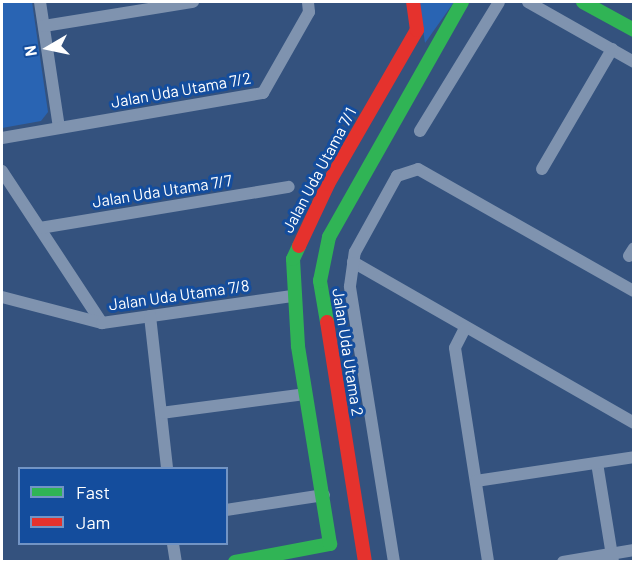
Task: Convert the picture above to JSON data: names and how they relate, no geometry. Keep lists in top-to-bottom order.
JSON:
{
  "streets": {
    "street": [
      "Jalan Uda Utama 7/2",
      "Jalan Uda Utama 7/1",
      "Jalan Uda Utama 7/7",
      "Jalan Uda Utama 7/8",
      "Jalan Uda Utama 2"
    ]
  },
  "crossings": [
    ["Jalan Uda Utama 7/1", "Jalan Uda Utama 7/8"]
  ],
  "legend": ["Fast", "Jam"],
  "north": "left"
}
